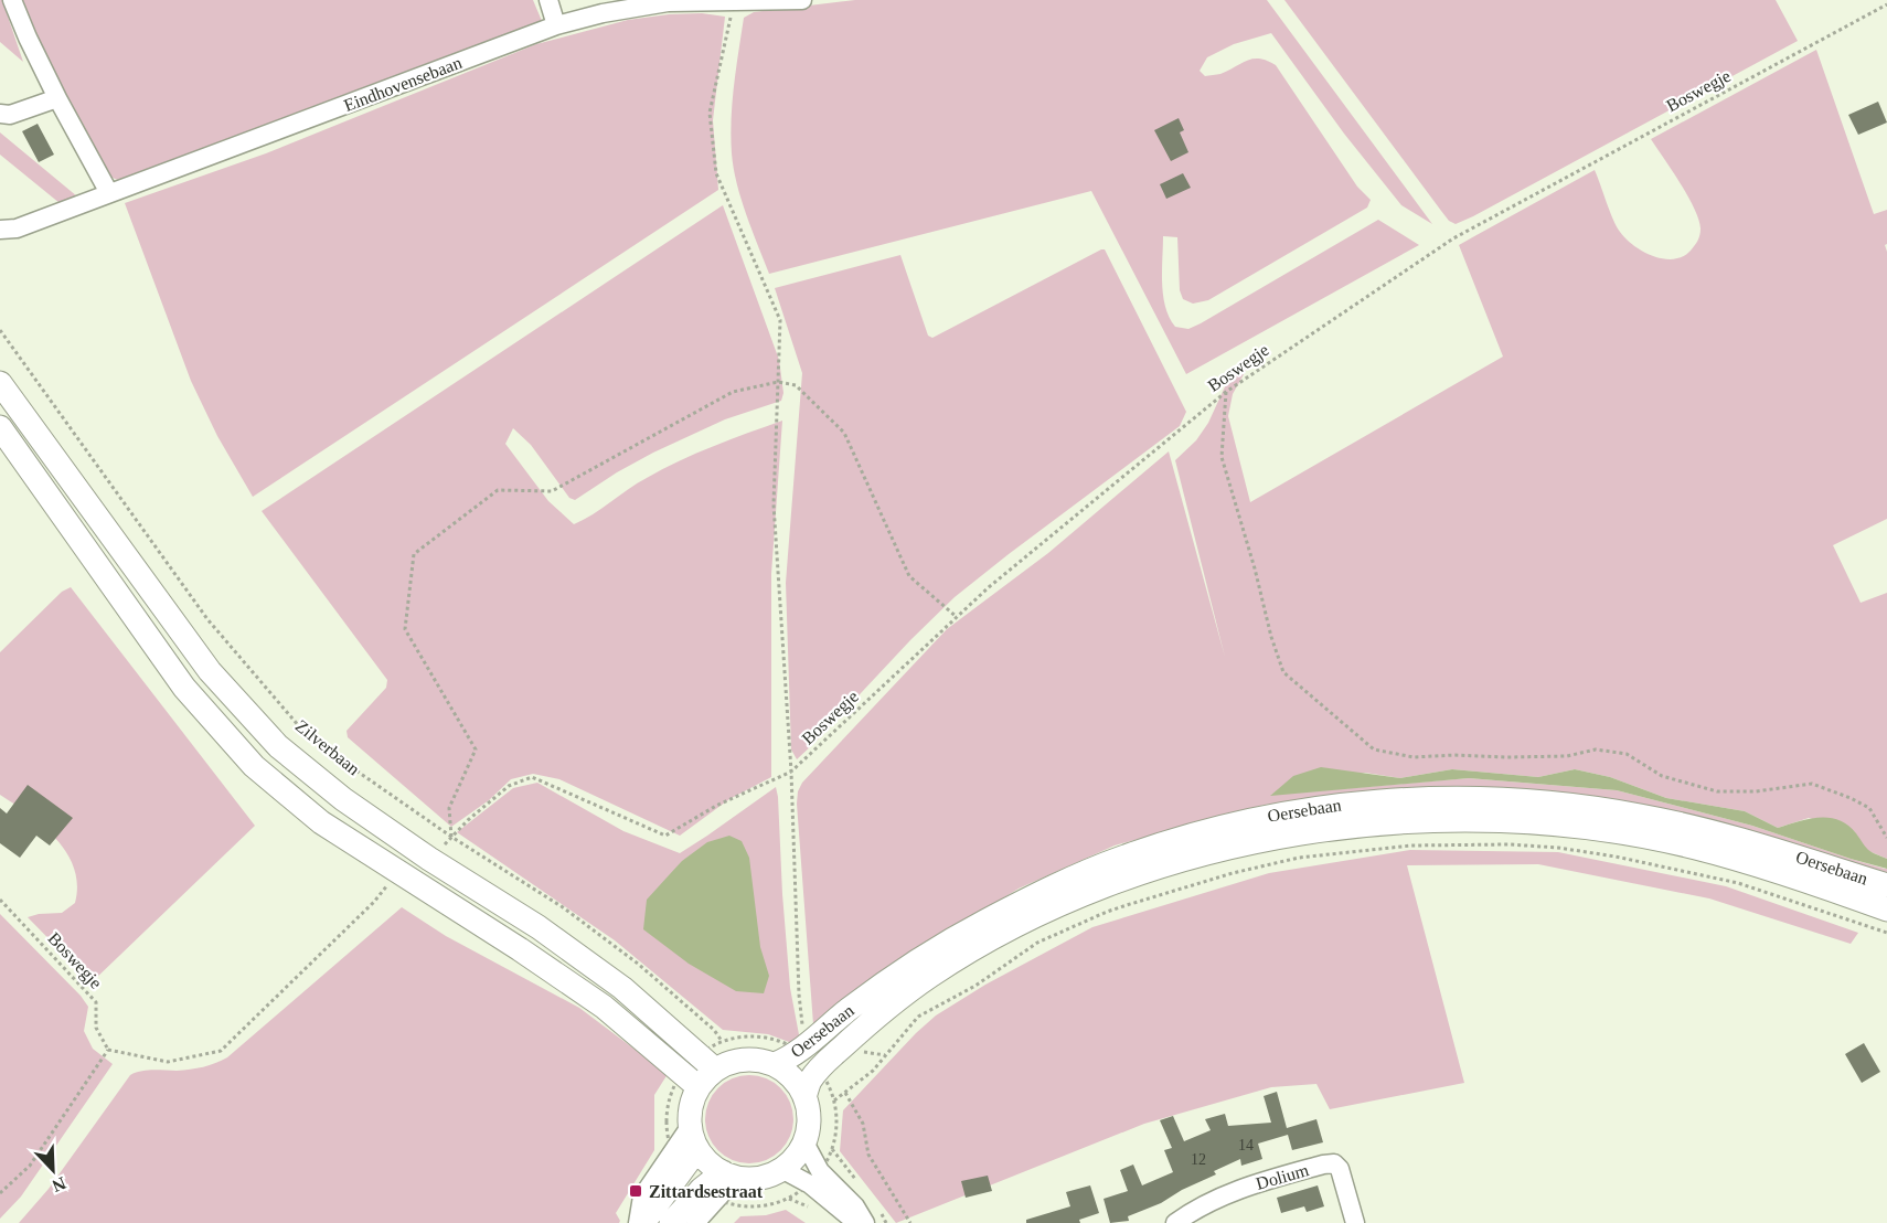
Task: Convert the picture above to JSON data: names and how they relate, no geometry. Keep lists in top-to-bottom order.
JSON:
{
  "streets": {
    "main road": ["Zilverbaan", "Oersebaan"],
    "street": ["Eindhovensebaan", "Dolium"],
    "path": ["Boswegje"]
  },
  "crossings": [
    ["Boswegje", "Zilverbaan"],
    ["Zilverbaan", "Oersebaan"]
  ],
  "places": {
    "transit": ["Zittardsestraat"]
  },
  "house_numbers": ["14", "12"],
  "north": "bottom right"
}
